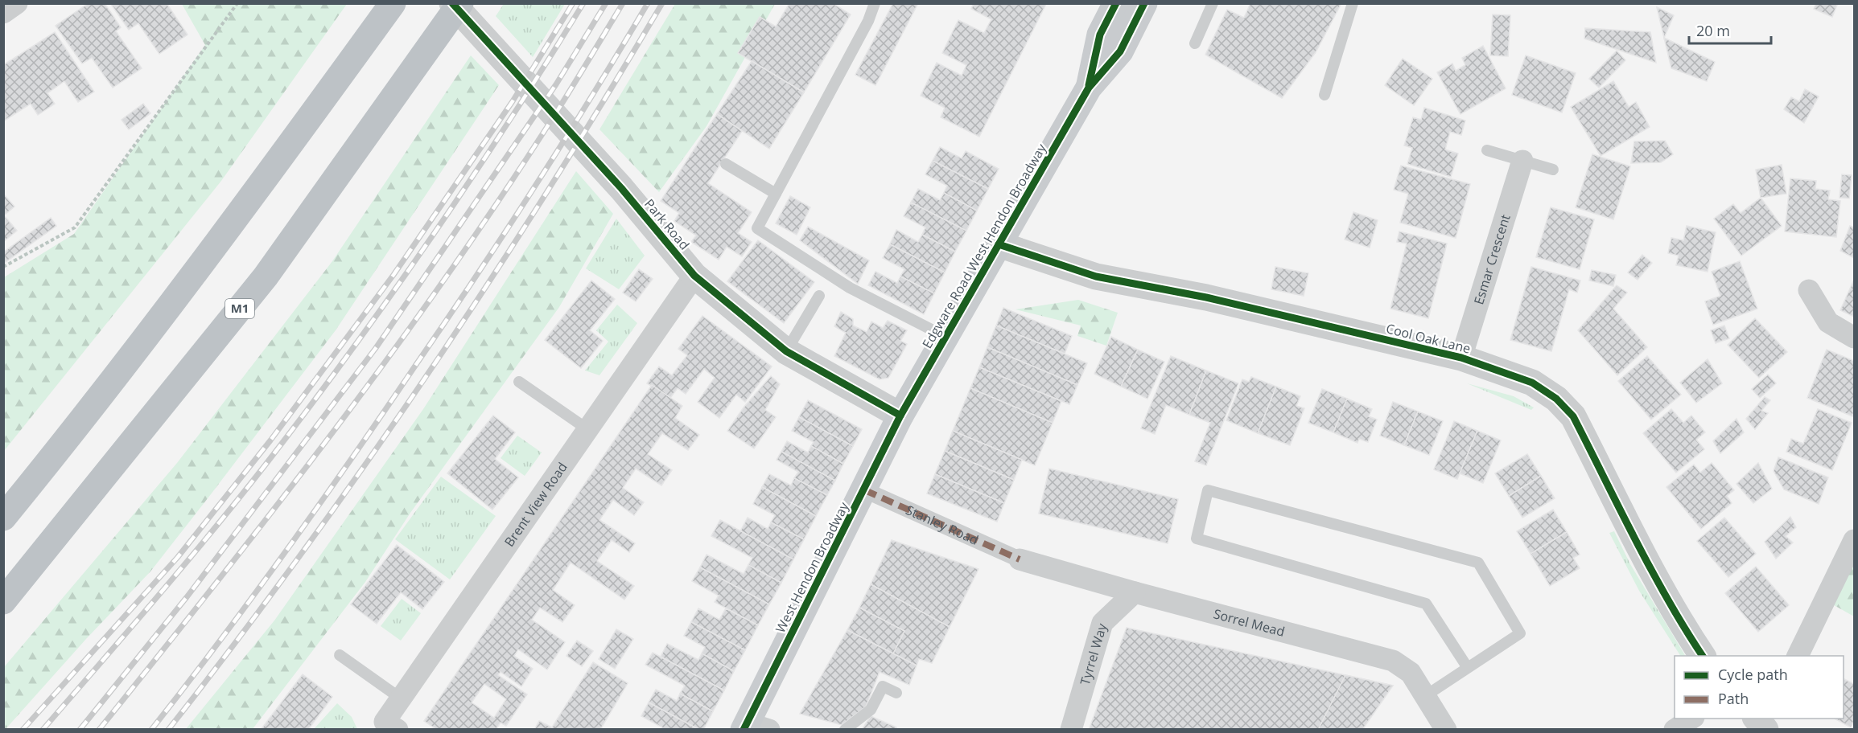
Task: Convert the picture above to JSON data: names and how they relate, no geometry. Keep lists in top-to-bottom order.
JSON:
{
  "streets": {
    "highway": ["M1"],
    "main road": ["Edgware Road West Hendon Broadway", "West Hendon Broadway"],
    "street": [
      "Park Road",
      "Esmar Crescent",
      "Cool Oak Lane",
      "Brent View Road",
      "Stanley Road",
      "Sorrel Mead",
      "Tyrrel Way"
    ]
  },
  "crossings": [
    ["Park Road", "Edgware Road West Hendon Broadway"],
    ["Park Road", "Brent View Road"],
    ["Park Road", "West Hendon Broadway"],
    ["Edgware Road West Hendon Broadway", "Cool Oak Lane"],
    ["Edgware Road West Hendon Broadway", "West Hendon Broadway"],
    ["Esmar Crescent", "Cool Oak Lane"],
    ["Stanley Road", "West Hendon Broadway"],
    ["Stanley Road", "Sorrel Mead"],
    ["Sorrel Mead", "Tyrrel Way"]
  ],
  "legend": ["Cycle path", "Path"],
  "scale_bar": "20 m"
}
